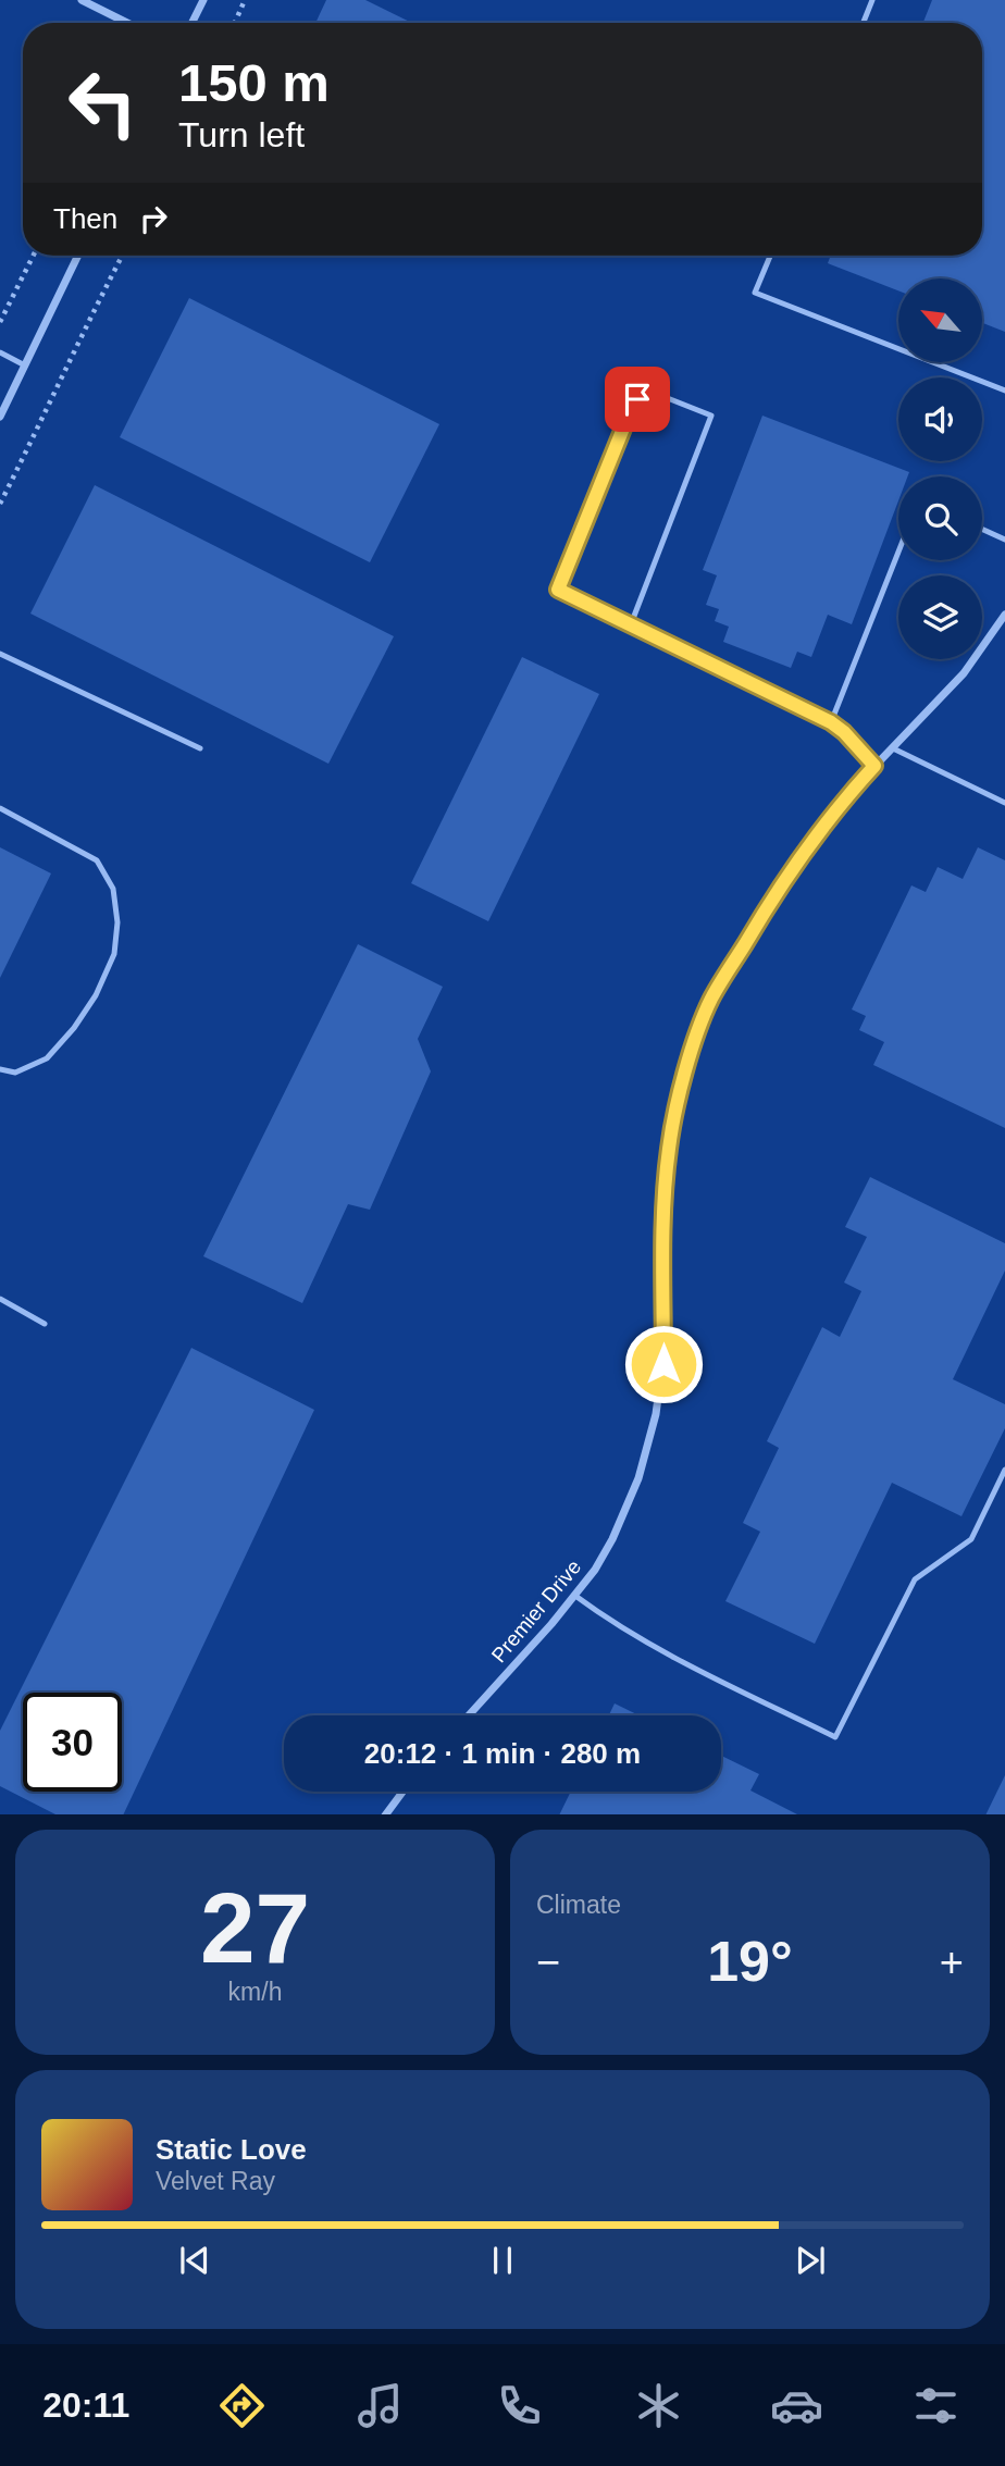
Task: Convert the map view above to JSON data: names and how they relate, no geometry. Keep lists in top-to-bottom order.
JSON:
{
  "streets": {
    "street": ["Premier Drive"]
  },
  "north": "top left",
  "page": {
    "turn": ["150 m", "Turn left"],
    "then": "Then",
    "limit": "30",
    "trip": "20:12 · 1 min · 280 m",
    "tile": [
      ["27", "km/h"],
      "Climate"
    ],
    "heat": ["−", "19°", "+"],
    "song": ["Static Love", "Velvet Ray"],
    "tabs": "20:11"
  }
}
